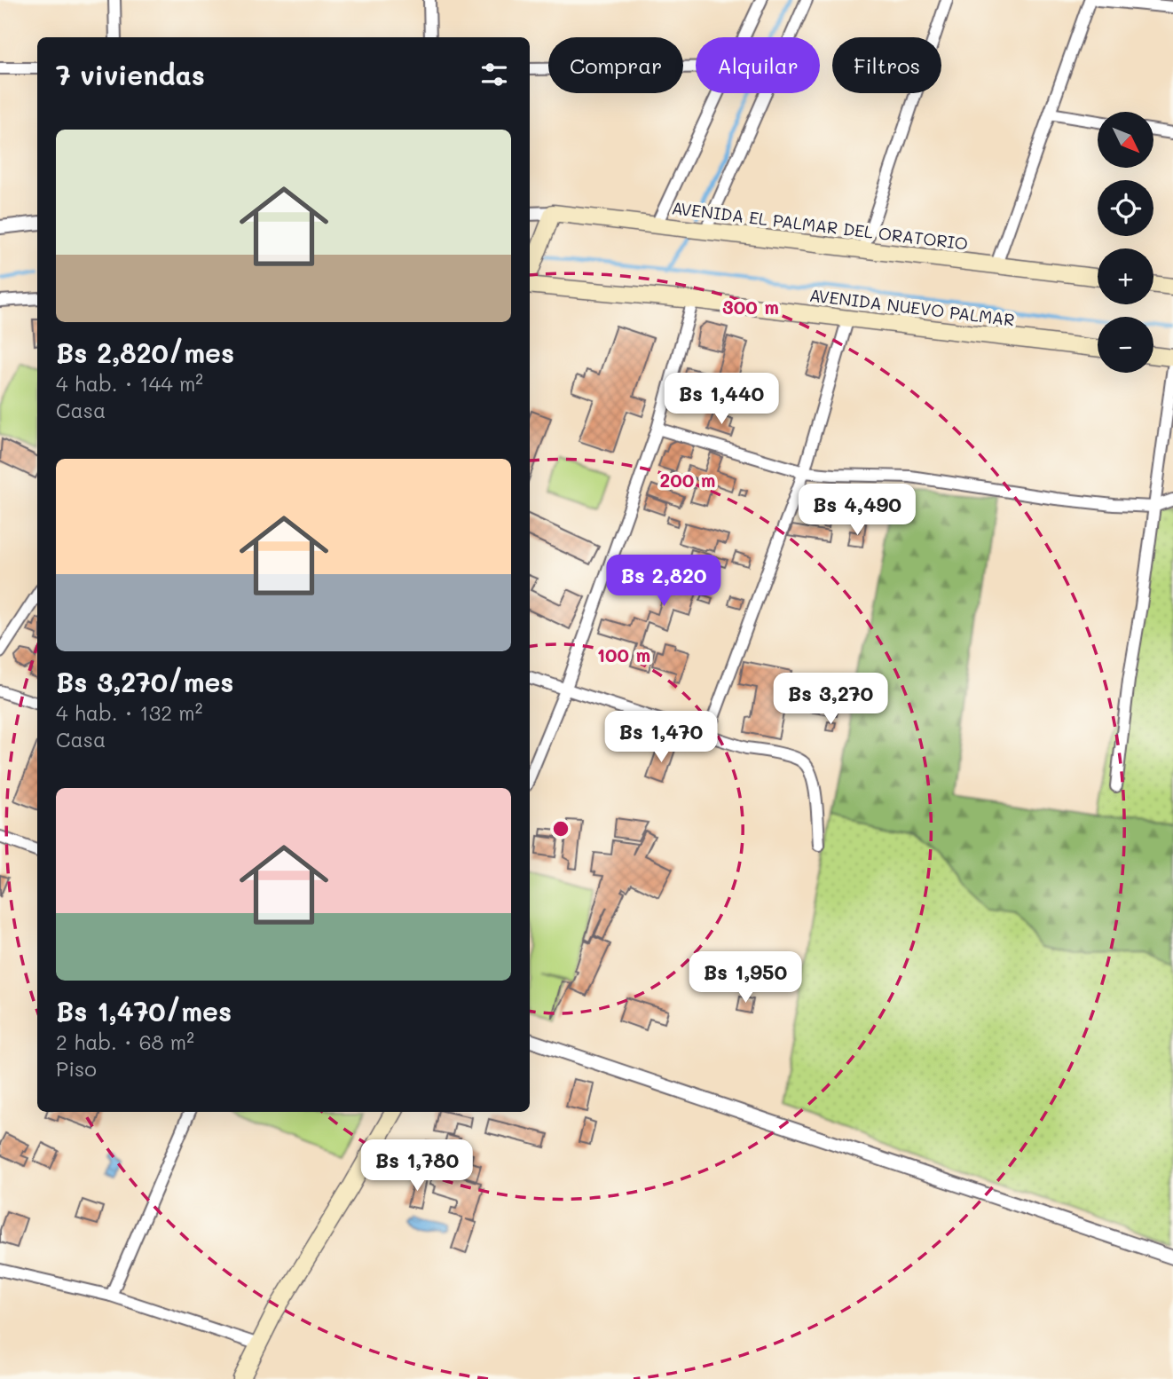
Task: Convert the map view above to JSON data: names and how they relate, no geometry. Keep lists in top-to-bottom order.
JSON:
{
  "streets": {
    "main road": ["AVENIDA EL PALMAR DEL ORATORIO", "AVENIDA NUEVO PALMAR"]
  },
  "north": "bottom right",
  "page": {
    "chip": ["Comprar", "Alquilar", "Filtros"],
    "heading": "7 viviendas",
    "map_buttons": ["+", "−"],
    "list": [
      {
        "name": "Bs 2,820/mes",
        "note": "4 hab. · 144 m² · Casa"
      },
      {
        "name": "Bs 3,270/mes",
        "note": "4 hab. · 132 m² · Casa"
      },
      {
        "name": "Bs 1,470/mes",
        "note": "2 hab. · 68 m² · Piso"
      }
    ],
    "price": [
      "Bs 1,440",
      "Bs 4,490",
      "Bs 2,820",
      "Bs 3,270",
      "Bs 1,470",
      "Bs 1,950",
      "Bs 1,780"
    ]
  },
  "rings": ["300 m", "200 m", "100 m"]
}
